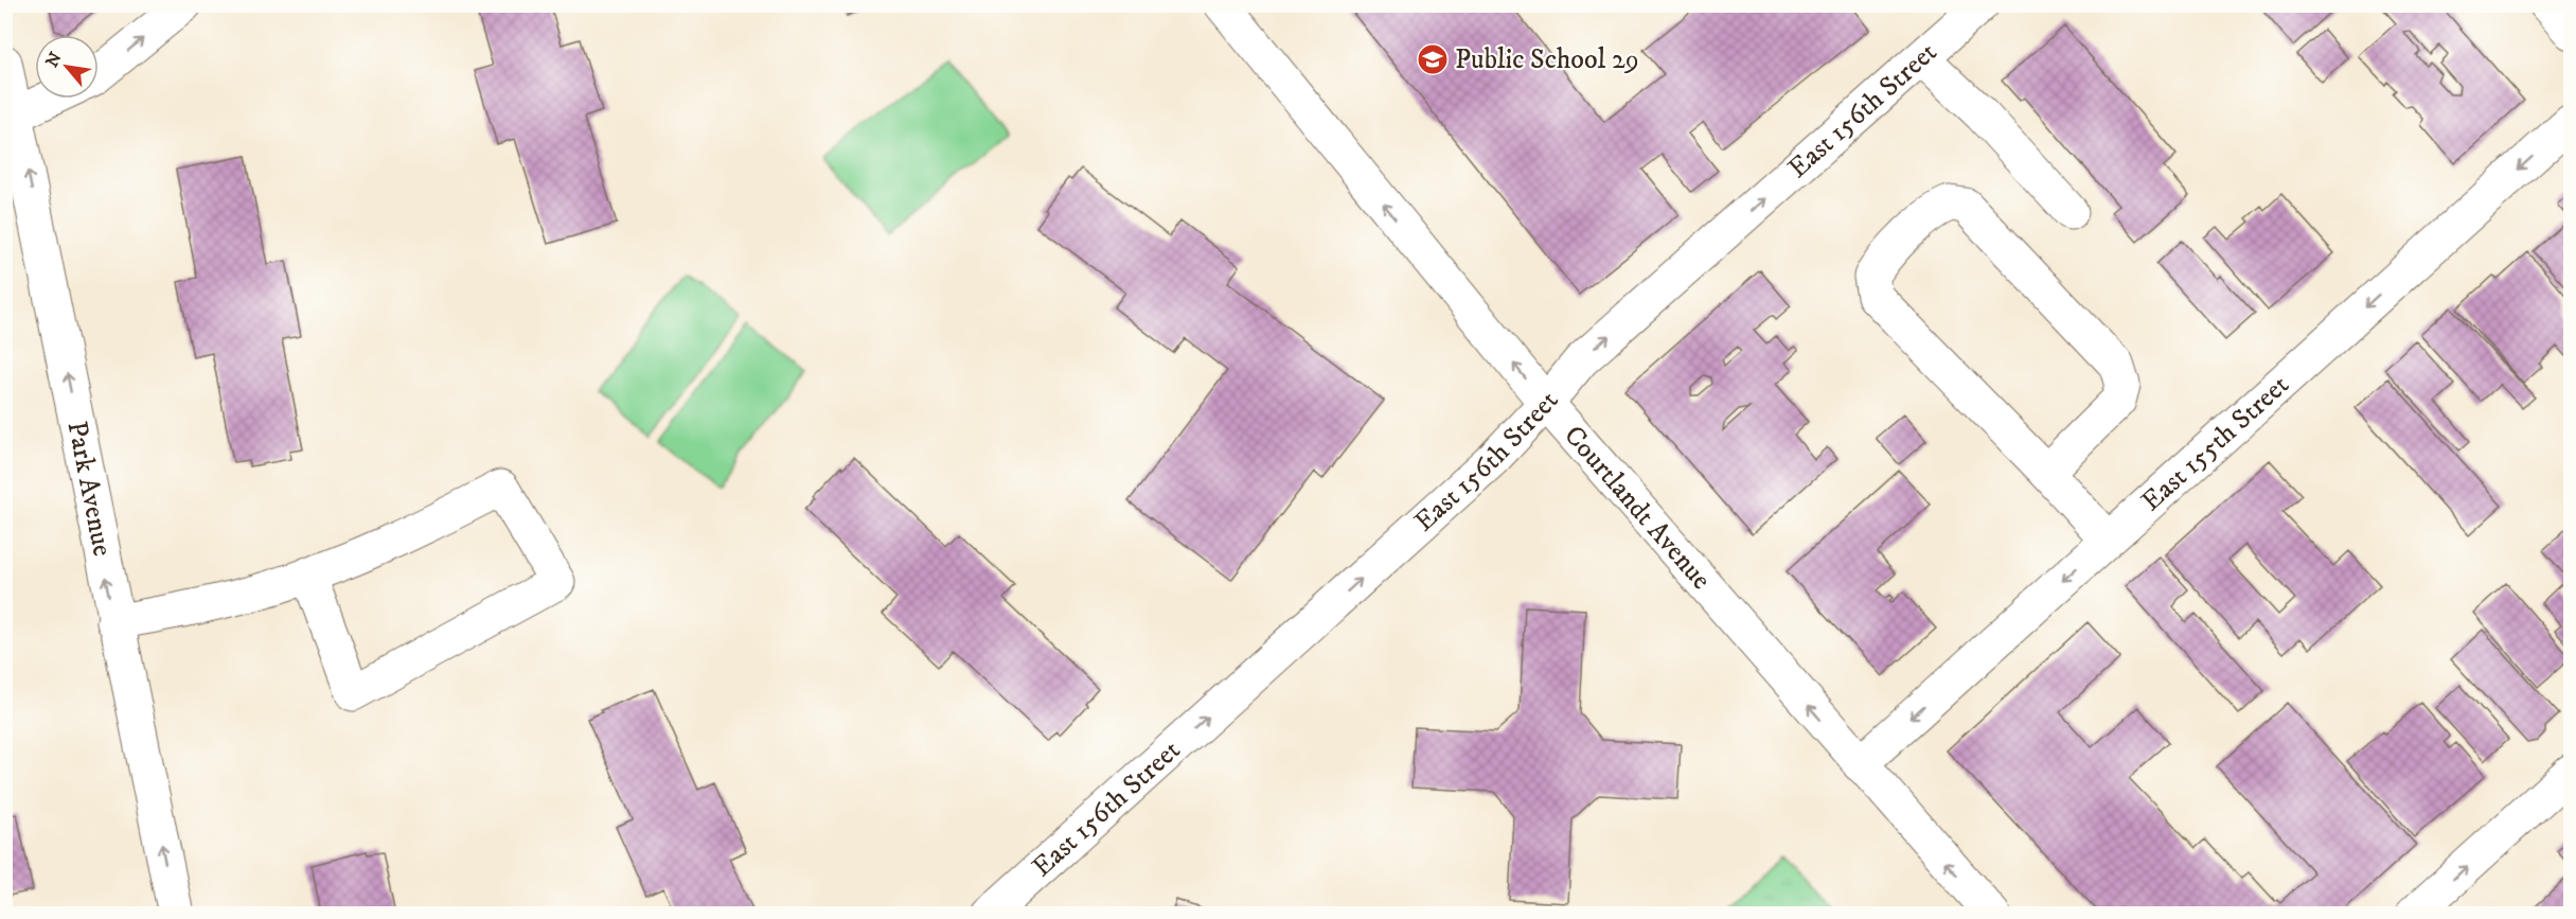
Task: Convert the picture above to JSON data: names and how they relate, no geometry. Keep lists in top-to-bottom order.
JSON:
{
  "streets": {
    "street": [
      "East 156th Street",
      "East 155th Street",
      "Park Avenue",
      "Courtlandt Avenue"
    ]
  },
  "crossings": [
    ["East 156th Street", "Courtlandt Avenue"],
    ["East 155th Street", "Courtlandt Avenue"]
  ],
  "one_way": [
    "East 156th Street",
    "East 155th Street",
    "Park Avenue",
    "Courtlandt Avenue"
  ],
  "places": {
    "school or university": ["Public School 29"]
  },
  "north": "top left"
}
